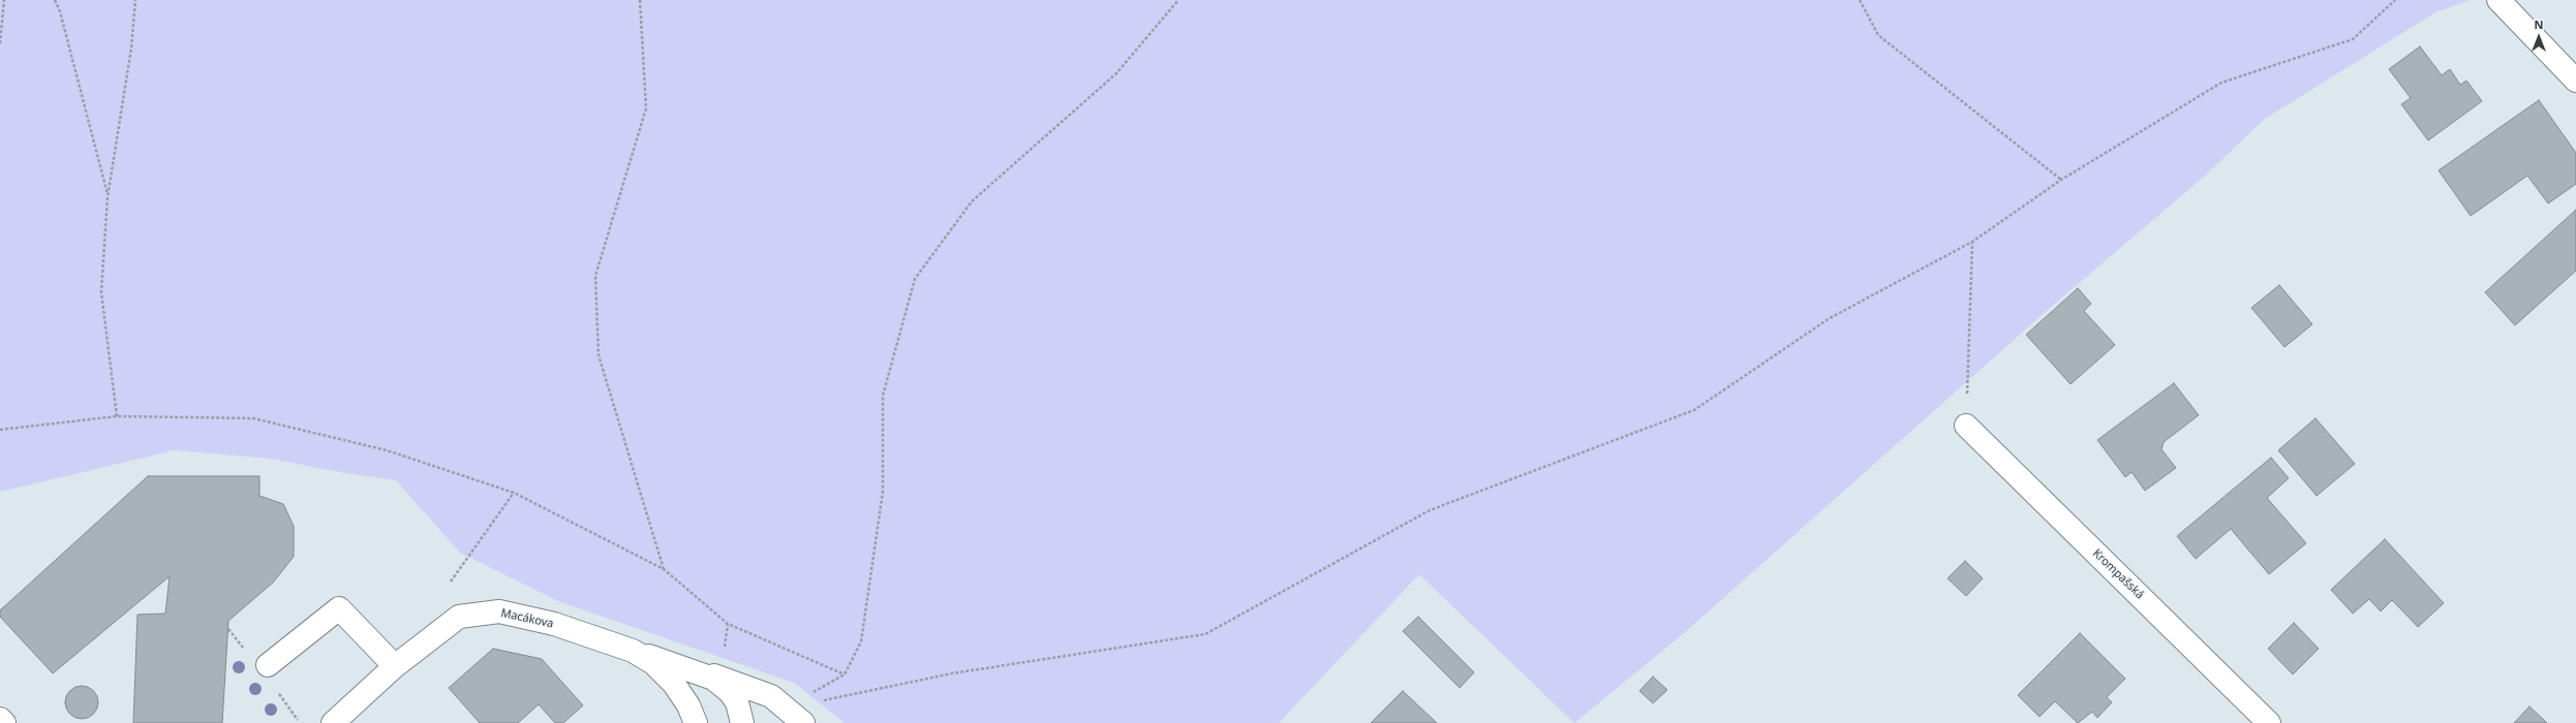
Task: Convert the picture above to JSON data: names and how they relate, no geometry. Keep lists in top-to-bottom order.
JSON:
{
  "streets": {
    "street": ["Krompašská", "Macákova"]
  },
  "north": "top"
}
